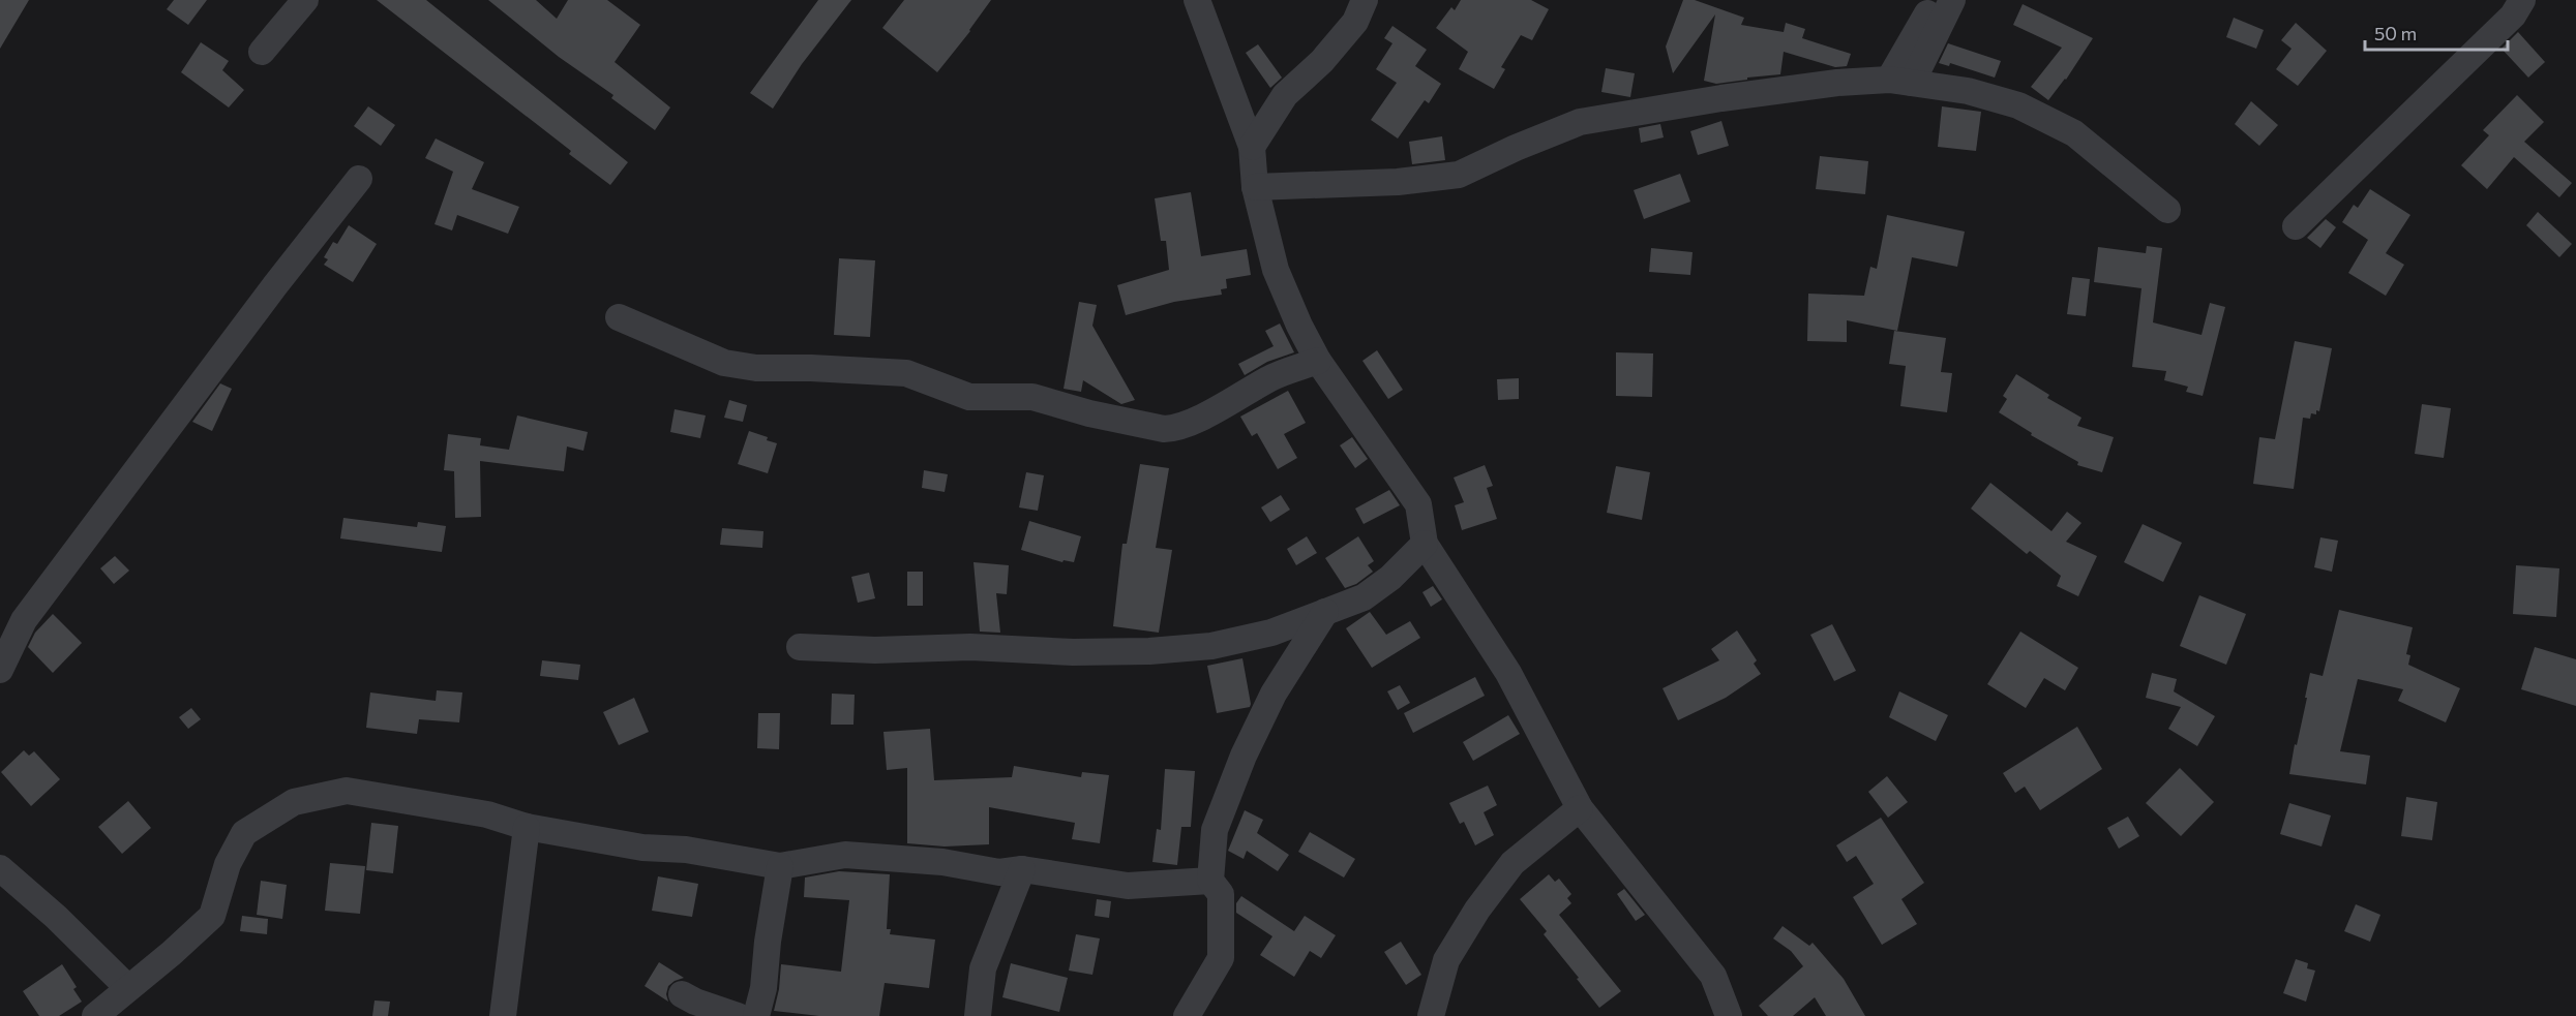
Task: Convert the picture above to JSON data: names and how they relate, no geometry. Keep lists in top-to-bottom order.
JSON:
{
  "scale_bar": "50 m"
}
